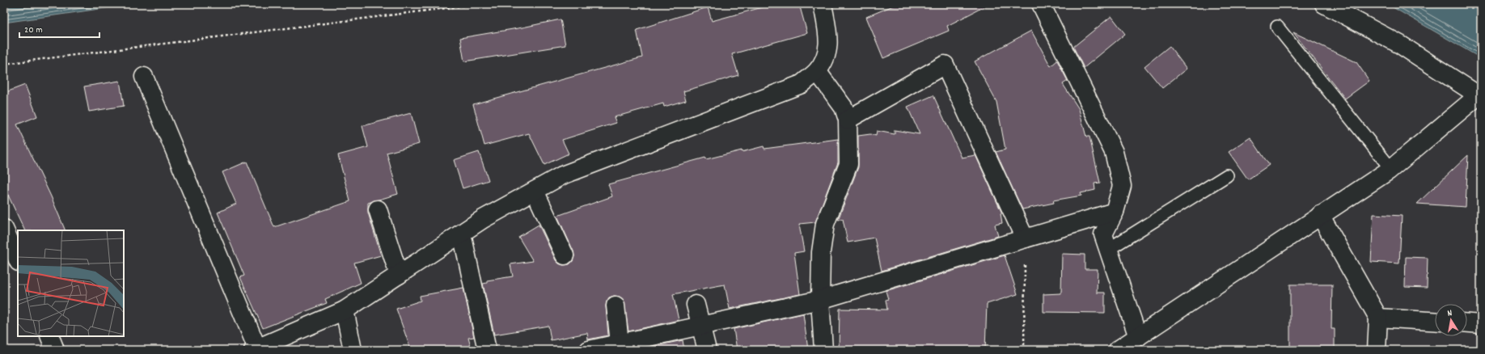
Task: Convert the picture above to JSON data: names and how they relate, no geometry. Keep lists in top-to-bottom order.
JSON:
{
  "scale_bar": "20 m",
  "north": "top"
}
